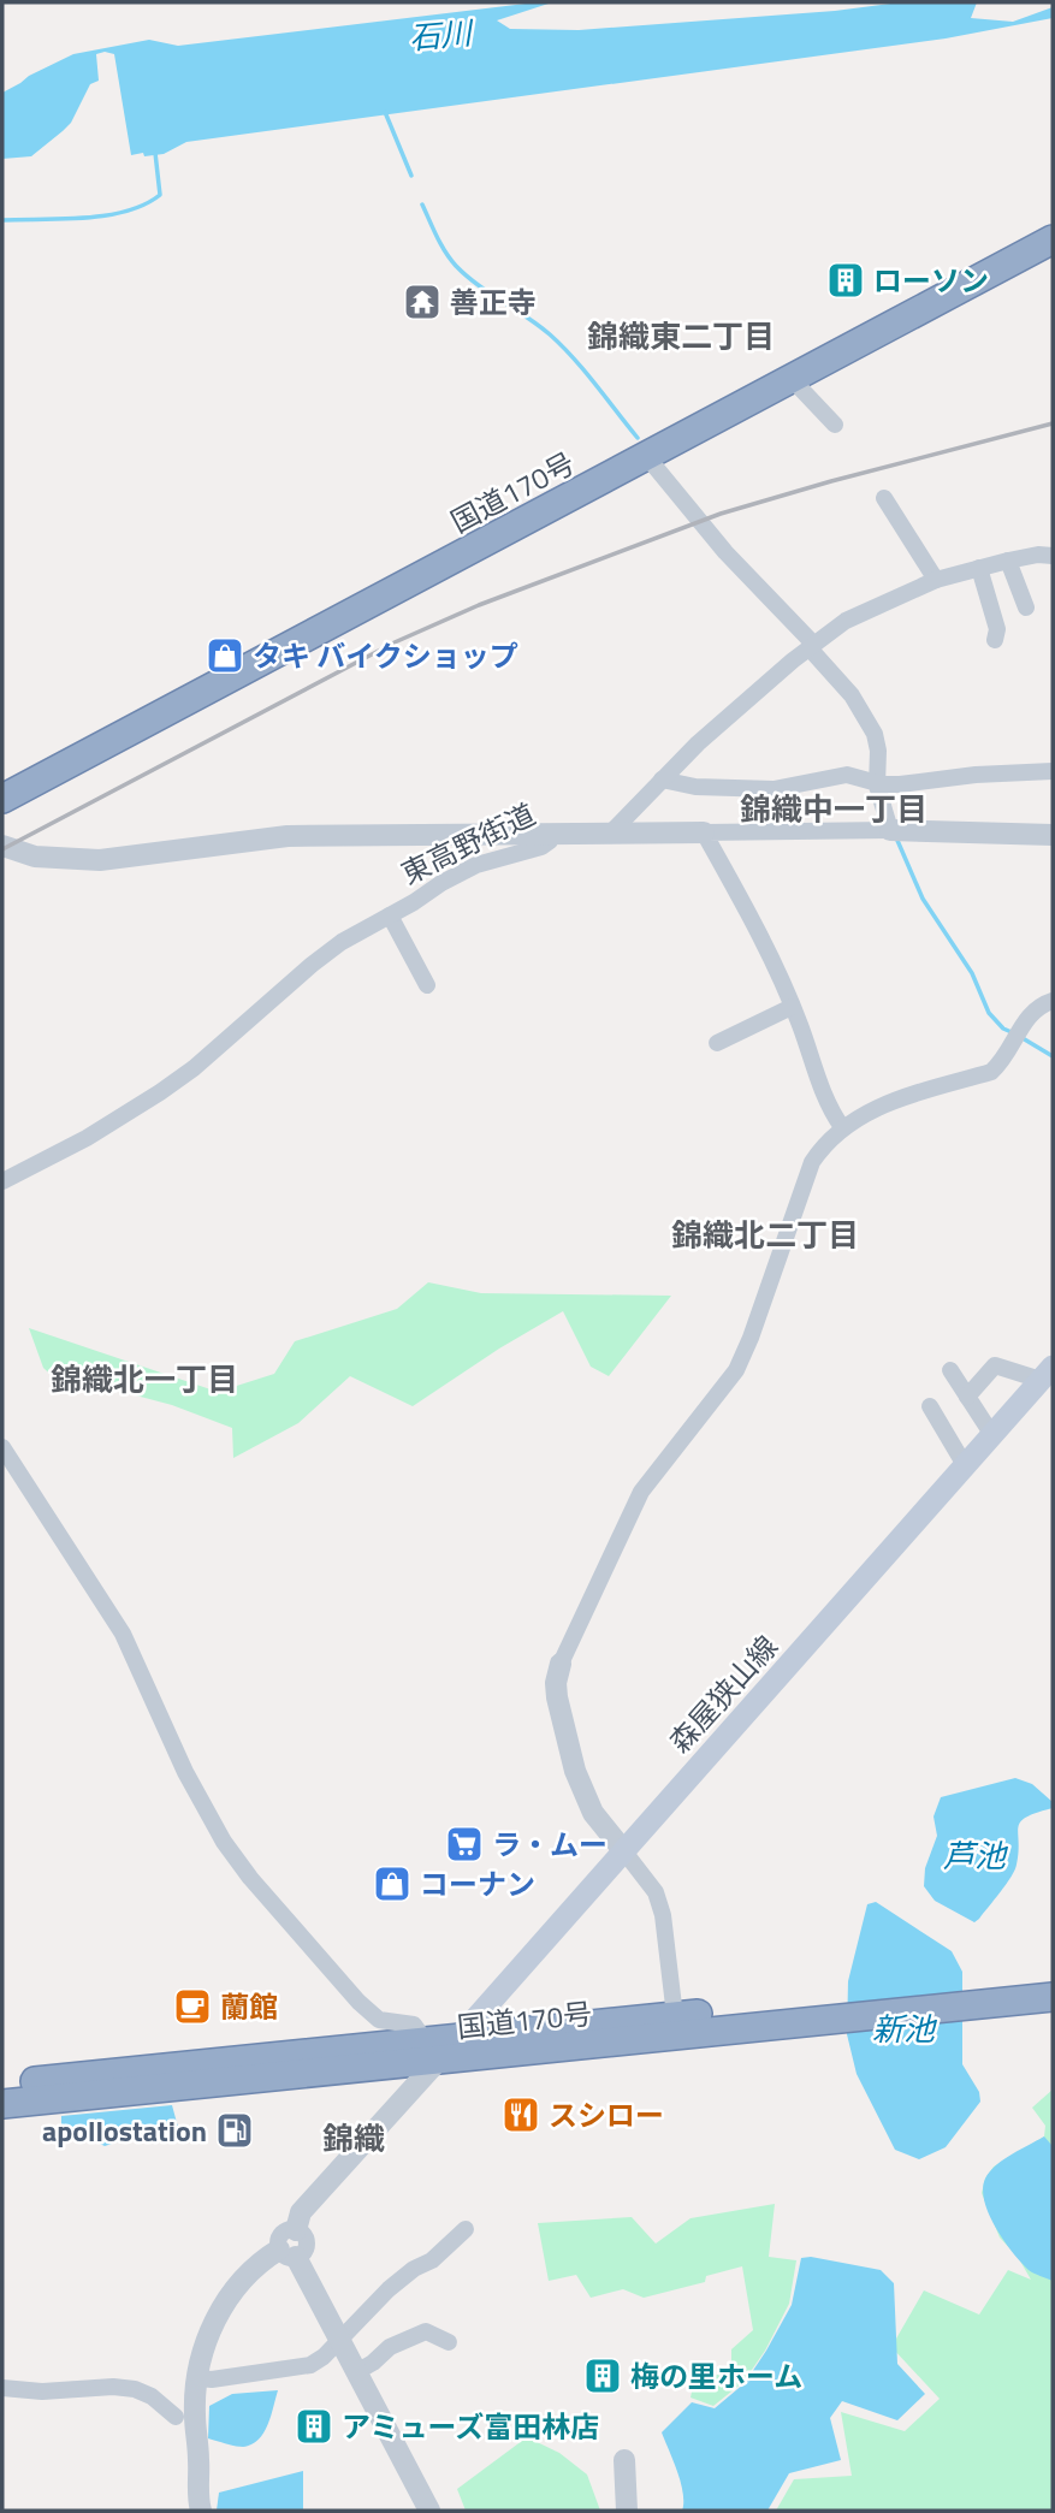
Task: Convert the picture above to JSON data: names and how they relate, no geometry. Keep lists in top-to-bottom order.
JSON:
{
  "streets": {
    "highway": ["国道170号"],
    "main road": ["森屋狭山線"],
    "street": ["東高野街道"]
  },
  "crossings": [
    ["国道170号", "森屋狭山線"]
  ],
  "districts": [
    "錦織東二丁目",
    "錦織中一丁目",
    "錦織北二丁目",
    "錦織北一丁目",
    "錦織"
  ],
  "water": ["石川", "芦池", "新池"],
  "places": {
    "building": ["ローソン", "梅の里ホーム", "アミューズ富田林店"],
    "temple": ["善正寺"],
    "shop": ["タキ バイクショップ", "コーナン"],
    "supermarket": ["ラ・ムー"],
    "cafe": ["蘭館"],
    "restaurant": ["スシロー"],
    "fuel station": ["apollostation"]
  }
}
